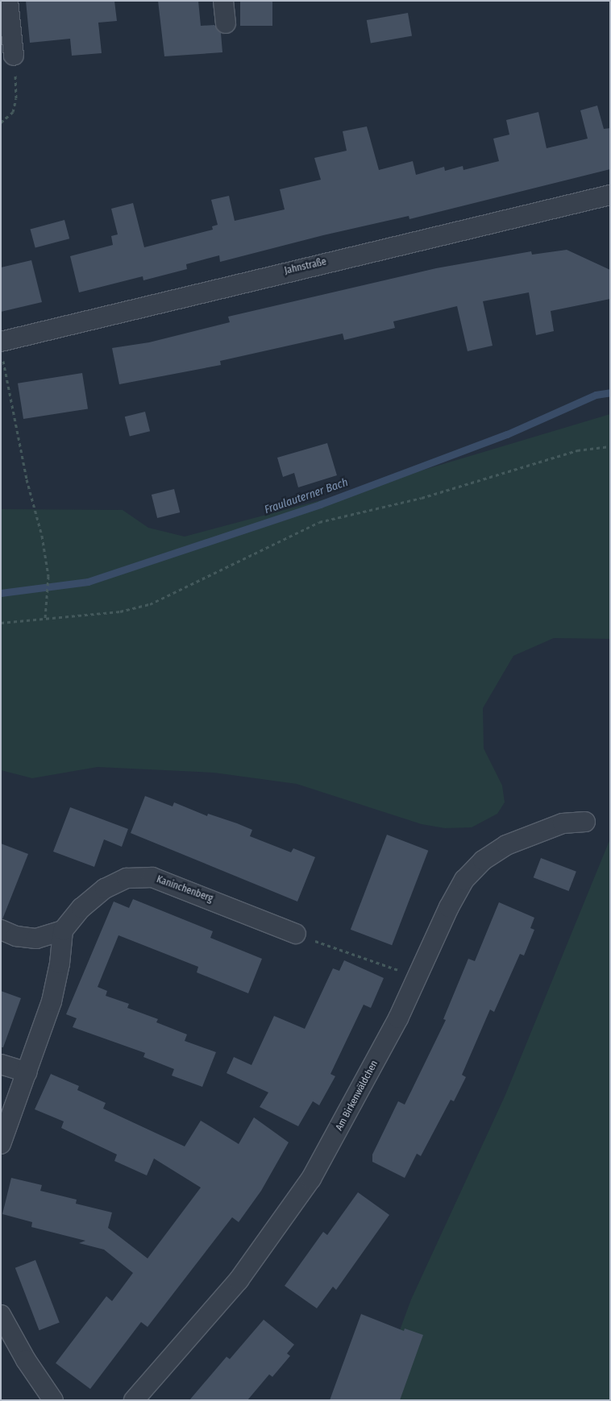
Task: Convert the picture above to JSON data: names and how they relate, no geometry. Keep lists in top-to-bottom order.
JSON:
{
  "streets": {
    "street": ["Jahnstraße", "Kaninchenberg", "Am Birkenwäldchen"]
  },
  "water": ["Fraulauterner Bach"]
}
